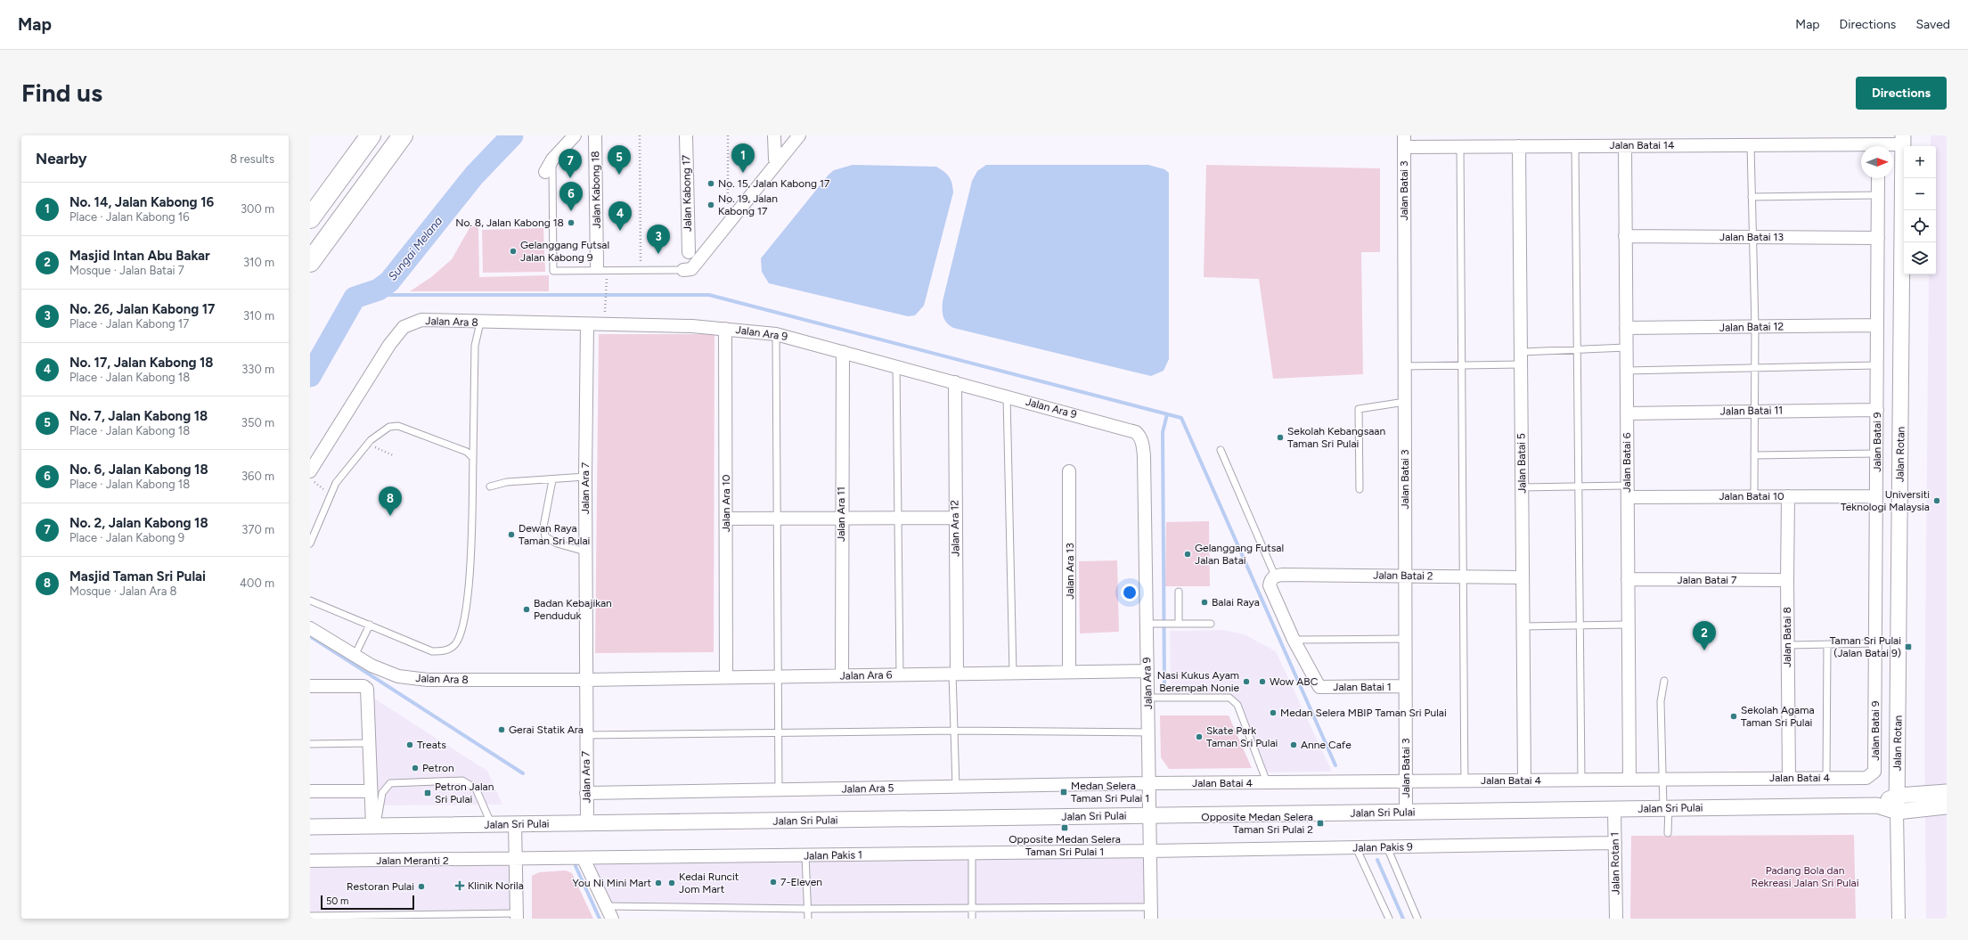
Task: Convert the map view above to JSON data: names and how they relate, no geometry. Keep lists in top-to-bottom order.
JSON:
{
  "streets": {
    "street": [
      "Jalan Batai 14",
      "Jalan Kabong 18",
      "Jalan Batai 3",
      "Jalan Kabong 17",
      "Jalan Batai 13",
      "Jalan Ara 8",
      "Jalan Batai 12",
      "Jalan Ara 9",
      "Jalan Batai 11",
      "Jalan Batai 9",
      "Jalan Rotan",
      "Jalan Batai 6",
      "Jalan Batai 5",
      "Jalan Ara 7",
      "Jalan Batai 10",
      "Jalan Ara 10",
      "Jalan Ara 11",
      "Jalan Ara 12",
      "Jalan Ara 13",
      "Jalan Batai 2",
      "Jalan Batai 7",
      "Jalan Batai 8",
      "Jalan Ara 6",
      "Jalan Batai 1",
      "Jalan Batai 4",
      "Jalan Ara 5",
      "Jalan Sri Pulai",
      "Jalan Pakis 9",
      "Jalan Pakis 1",
      "Jalan Meranti 2",
      "Jalan Rotan 1"
    ]
  },
  "crossings": [
    ["Jalan Batai 14", "Jalan Batai 3"],
    ["Jalan Batai 14", "Jalan Rotan"],
    ["Jalan Batai 14", "Jalan Batai 6"],
    ["Jalan Batai 14", "Jalan Batai 5"],
    ["Jalan Batai 3", "Jalan Batai 2"],
    ["Jalan Batai 3", "Jalan Batai 1"],
    ["Jalan Batai 3", "Jalan Batai 4"],
    ["Jalan Batai 3", "Jalan Sri Pulai"],
    ["Jalan Batai 13", "Jalan Batai 9"],
    ["Jalan Batai 13", "Jalan Batai 6"],
    ["Jalan Ara 8", "Jalan Ara 9"],
    ["Jalan Ara 8", "Jalan Ara 7"],
    ["Jalan Ara 8", "Jalan Ara 6"],
    ["Jalan Batai 12", "Jalan Batai 9"],
    ["Jalan Batai 12", "Jalan Batai 6"],
    ["Jalan Ara 9", "Jalan Ara 7"],
    ["Jalan Ara 9", "Jalan Ara 10"],
    ["Jalan Ara 9", "Jalan Ara 11"],
    ["Jalan Ara 9", "Jalan Ara 12"],
    ["Jalan Ara 9", "Jalan Ara 6"],
    ["Jalan Ara 9", "Jalan Batai 4"],
    ["Jalan Ara 9", "Jalan Ara 5"],
    ["Jalan Ara 9", "Jalan Sri Pulai"],
    ["Jalan Ara 9", "Jalan Pakis 9"],
    ["Jalan Ara 9", "Jalan Pakis 1"],
    ["Jalan Batai 11", "Jalan Batai 9"],
    ["Jalan Batai 11", "Jalan Batai 6"],
    ["Jalan Batai 9", "Jalan Batai 10"],
    ["Jalan Batai 9", "Jalan Batai 4"],
    ["Jalan Rotan", "Jalan Sri Pulai"],
    ["Jalan Batai 6", "Jalan Batai 10"],
    ["Jalan Batai 6", "Jalan Batai 7"],
    ["Jalan Batai 6", "Jalan Batai 4"],
    ["Jalan Batai 5", "Jalan Batai 2"],
    ["Jalan Batai 5", "Jalan Batai 4"],
    ["Jalan Ara 7", "Jalan Ara 6"],
    ["Jalan Ara 7", "Jalan Ara 5"],
    ["Jalan Ara 7", "Jalan Sri Pulai"],
    ["Jalan Batai 10", "Jalan Batai 8"],
    ["Jalan Ara 10", "Jalan Ara 6"],
    ["Jalan Ara 11", "Jalan Ara 6"],
    ["Jalan Ara 12", "Jalan Ara 6"],
    ["Jalan Ara 13", "Jalan Ara 6"],
    ["Jalan Batai 7", "Jalan Batai 8"],
    ["Jalan Batai 8", "Jalan Batai 4"],
    ["Jalan Batai 4", "Jalan Ara 5"],
    ["Jalan Sri Pulai", "Jalan Rotan 1"],
    ["Jalan Pakis 9", "Jalan Pakis 1"],
    ["Jalan Pakis 9", "Jalan Rotan 1"],
    ["Jalan Pakis 1", "Jalan Meranti 2"]
  ],
  "water": ["Sungai Melana"],
  "parks": ["Padang Bola dan Rekreasi Jalan Sri Pulai"],
  "places": {
    "other": [
      "No. 15, Jalan Kabong 17",
      "No. 19, Jalan Kabong 17",
      "No. 8, Jalan Kabong 18",
      "Gelanggang Futsal Jalan Kabong 9",
      "Sekolah Kebangsaan Taman Sri Pulai",
      "Universiti Teknologi Malaysia",
      "Dewan Raya Taman Sri Pulai",
      "Gelanggang Futsal Jalan Batai",
      "Balai Raya",
      "Badan Kebajikan Penduduk",
      "Nasi Kukus Ayam Berempah Nonie",
      "Wow ABC",
      "Medan Selera MBIP Taman Sri Pulai",
      "Sekolah Agama Taman Sri Pulai",
      "Gerai Statik Ara",
      "Skate Park Taman Sri Pulai",
      "Treats",
      "Anne Cafe",
      "Petron",
      "7-Eleven",
      "You Ni Mini Mart",
      "Kedai Runcit Jom Mart",
      "Restoran Pulai"
    ],
    "transit": [
      "Taman Sri Pulai (Jalan Batai 9)",
      "Medan Selera Taman Sri Pulai 1",
      "Petron Jalan Sri Pulai",
      "Opposite Medan Selera Taman Sri Pulai 2",
      "Opposite Medan Selera Taman Sri Pulai 1"
    ],
    "health": ["Klinik Norila"]
  },
  "scale_bar": "50 m",
  "north": "right",
  "page": {
    "header": "Map",
    "nav": ["Map", "Directions", "Saved"],
    "buttons": "Directions",
    "title": "Find us",
    "heading": ["Nearby", "8 results"],
    "pins": [
      "1",
      "5",
      "7",
      "6",
      "4",
      "3",
      "8",
      "2"
    ],
    "map_buttons": ["+", "−"],
    "list": [
      {
        "mark": "1",
        "name": "No. 14, Jalan Kabong 16",
        "note": "Place · Jalan Kabong 16",
        "value": "300 m"
      },
      {
        "mark": "2",
        "name": "Masjid Intan Abu Bakar",
        "note": "Mosque · Jalan Batai 7",
        "value": "310 m"
      },
      {
        "mark": "3",
        "name": "No. 26, Jalan Kabong 17",
        "note": "Place · Jalan Kabong 17",
        "value": "310 m"
      },
      {
        "mark": "4",
        "name": "No. 17, Jalan Kabong 18",
        "note": "Place · Jalan Kabong 18",
        "value": "330 m"
      },
      {
        "mark": "5",
        "name": "No. 7, Jalan Kabong 18",
        "note": "Place · Jalan Kabong 18",
        "value": "350 m"
      },
      {
        "mark": "6",
        "name": "No. 6, Jalan Kabong 18",
        "note": "Place · Jalan Kabong 18",
        "value": "360 m"
      },
      {
        "mark": "7",
        "name": "No. 2, Jalan Kabong 18",
        "note": "Place · Jalan Kabong 9",
        "value": "370 m"
      },
      {
        "mark": "8",
        "name": "Masjid Taman Sri Pulai",
        "note": "Mosque · Jalan Ara 8",
        "value": "400 m"
      }
    ],
    "scale": "50 m"
  }
}
